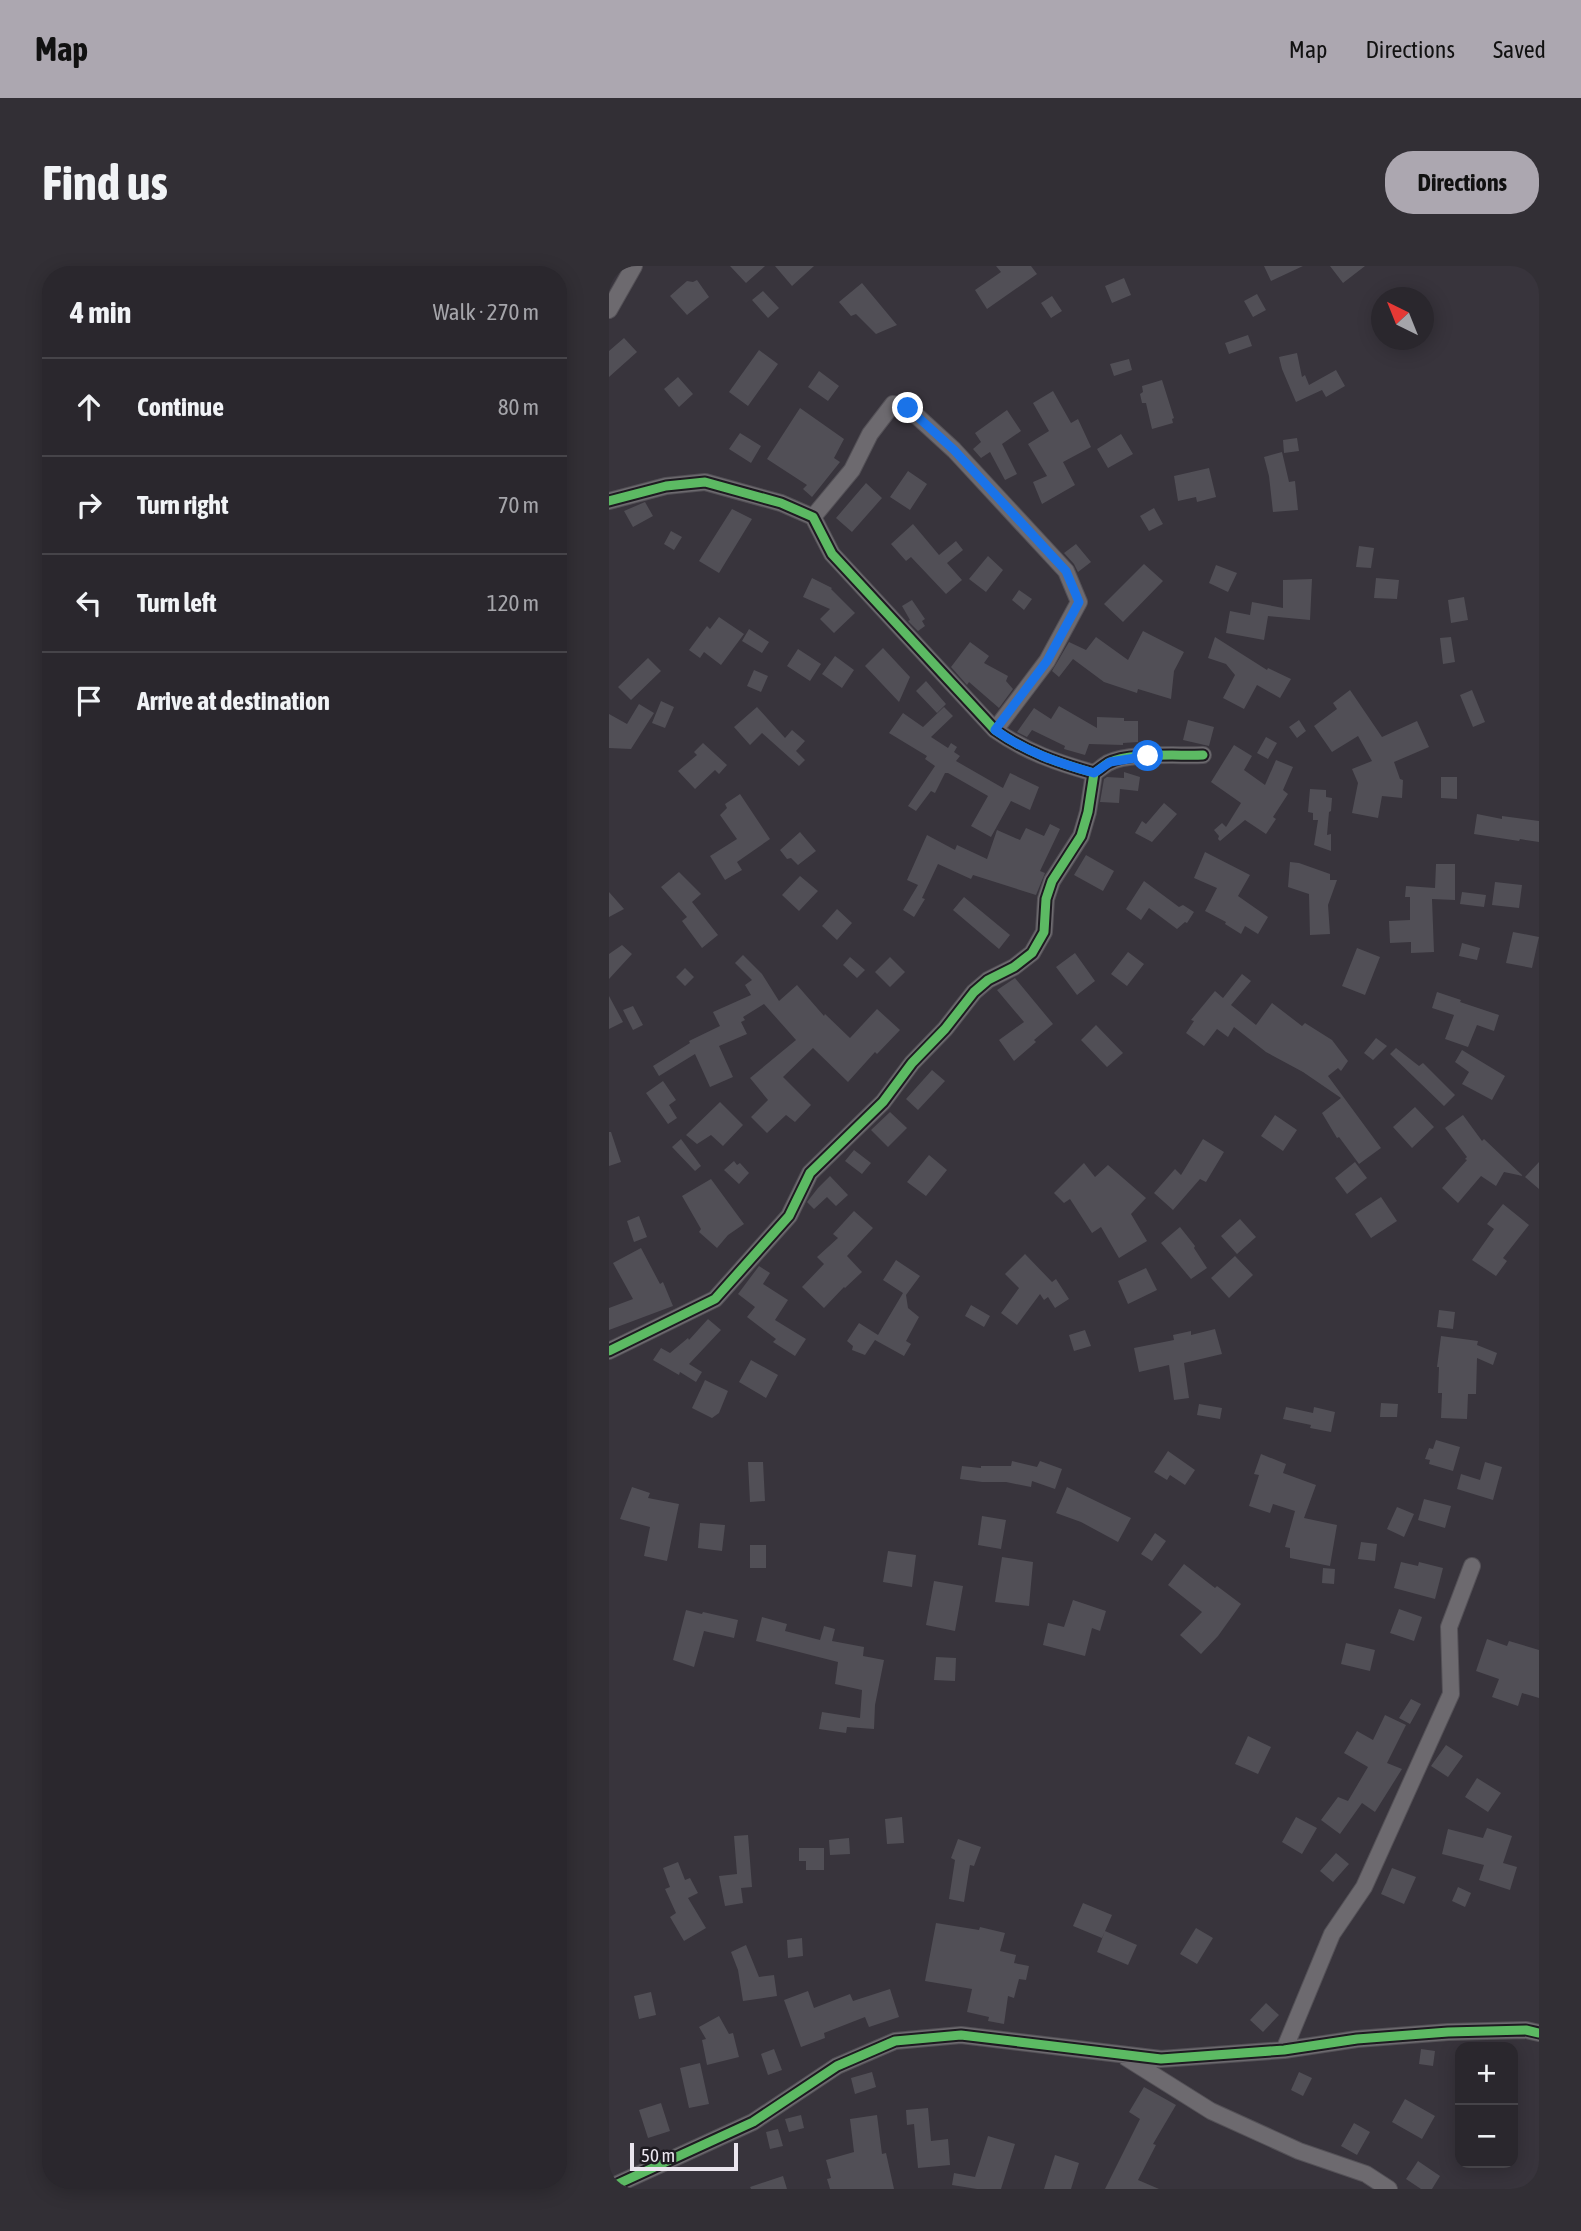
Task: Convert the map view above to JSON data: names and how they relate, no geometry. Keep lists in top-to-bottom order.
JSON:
{
  "scale_bar": "50 m",
  "north": "top left",
  "page": {
    "header": "Map",
    "nav": ["Map", "Directions", "Saved"],
    "buttons": "Directions",
    "title": "Find us",
    "heading": ["4 min", "Walk · 270 m"],
    "list": [
      ["Continue", "80 m"],
      ["Turn right", "70 m"],
      ["Turn left", "120 m"],
      "Arrive at destination"
    ],
    "map_buttons": ["+", "−"],
    "scale": "50 m"
  }
}
